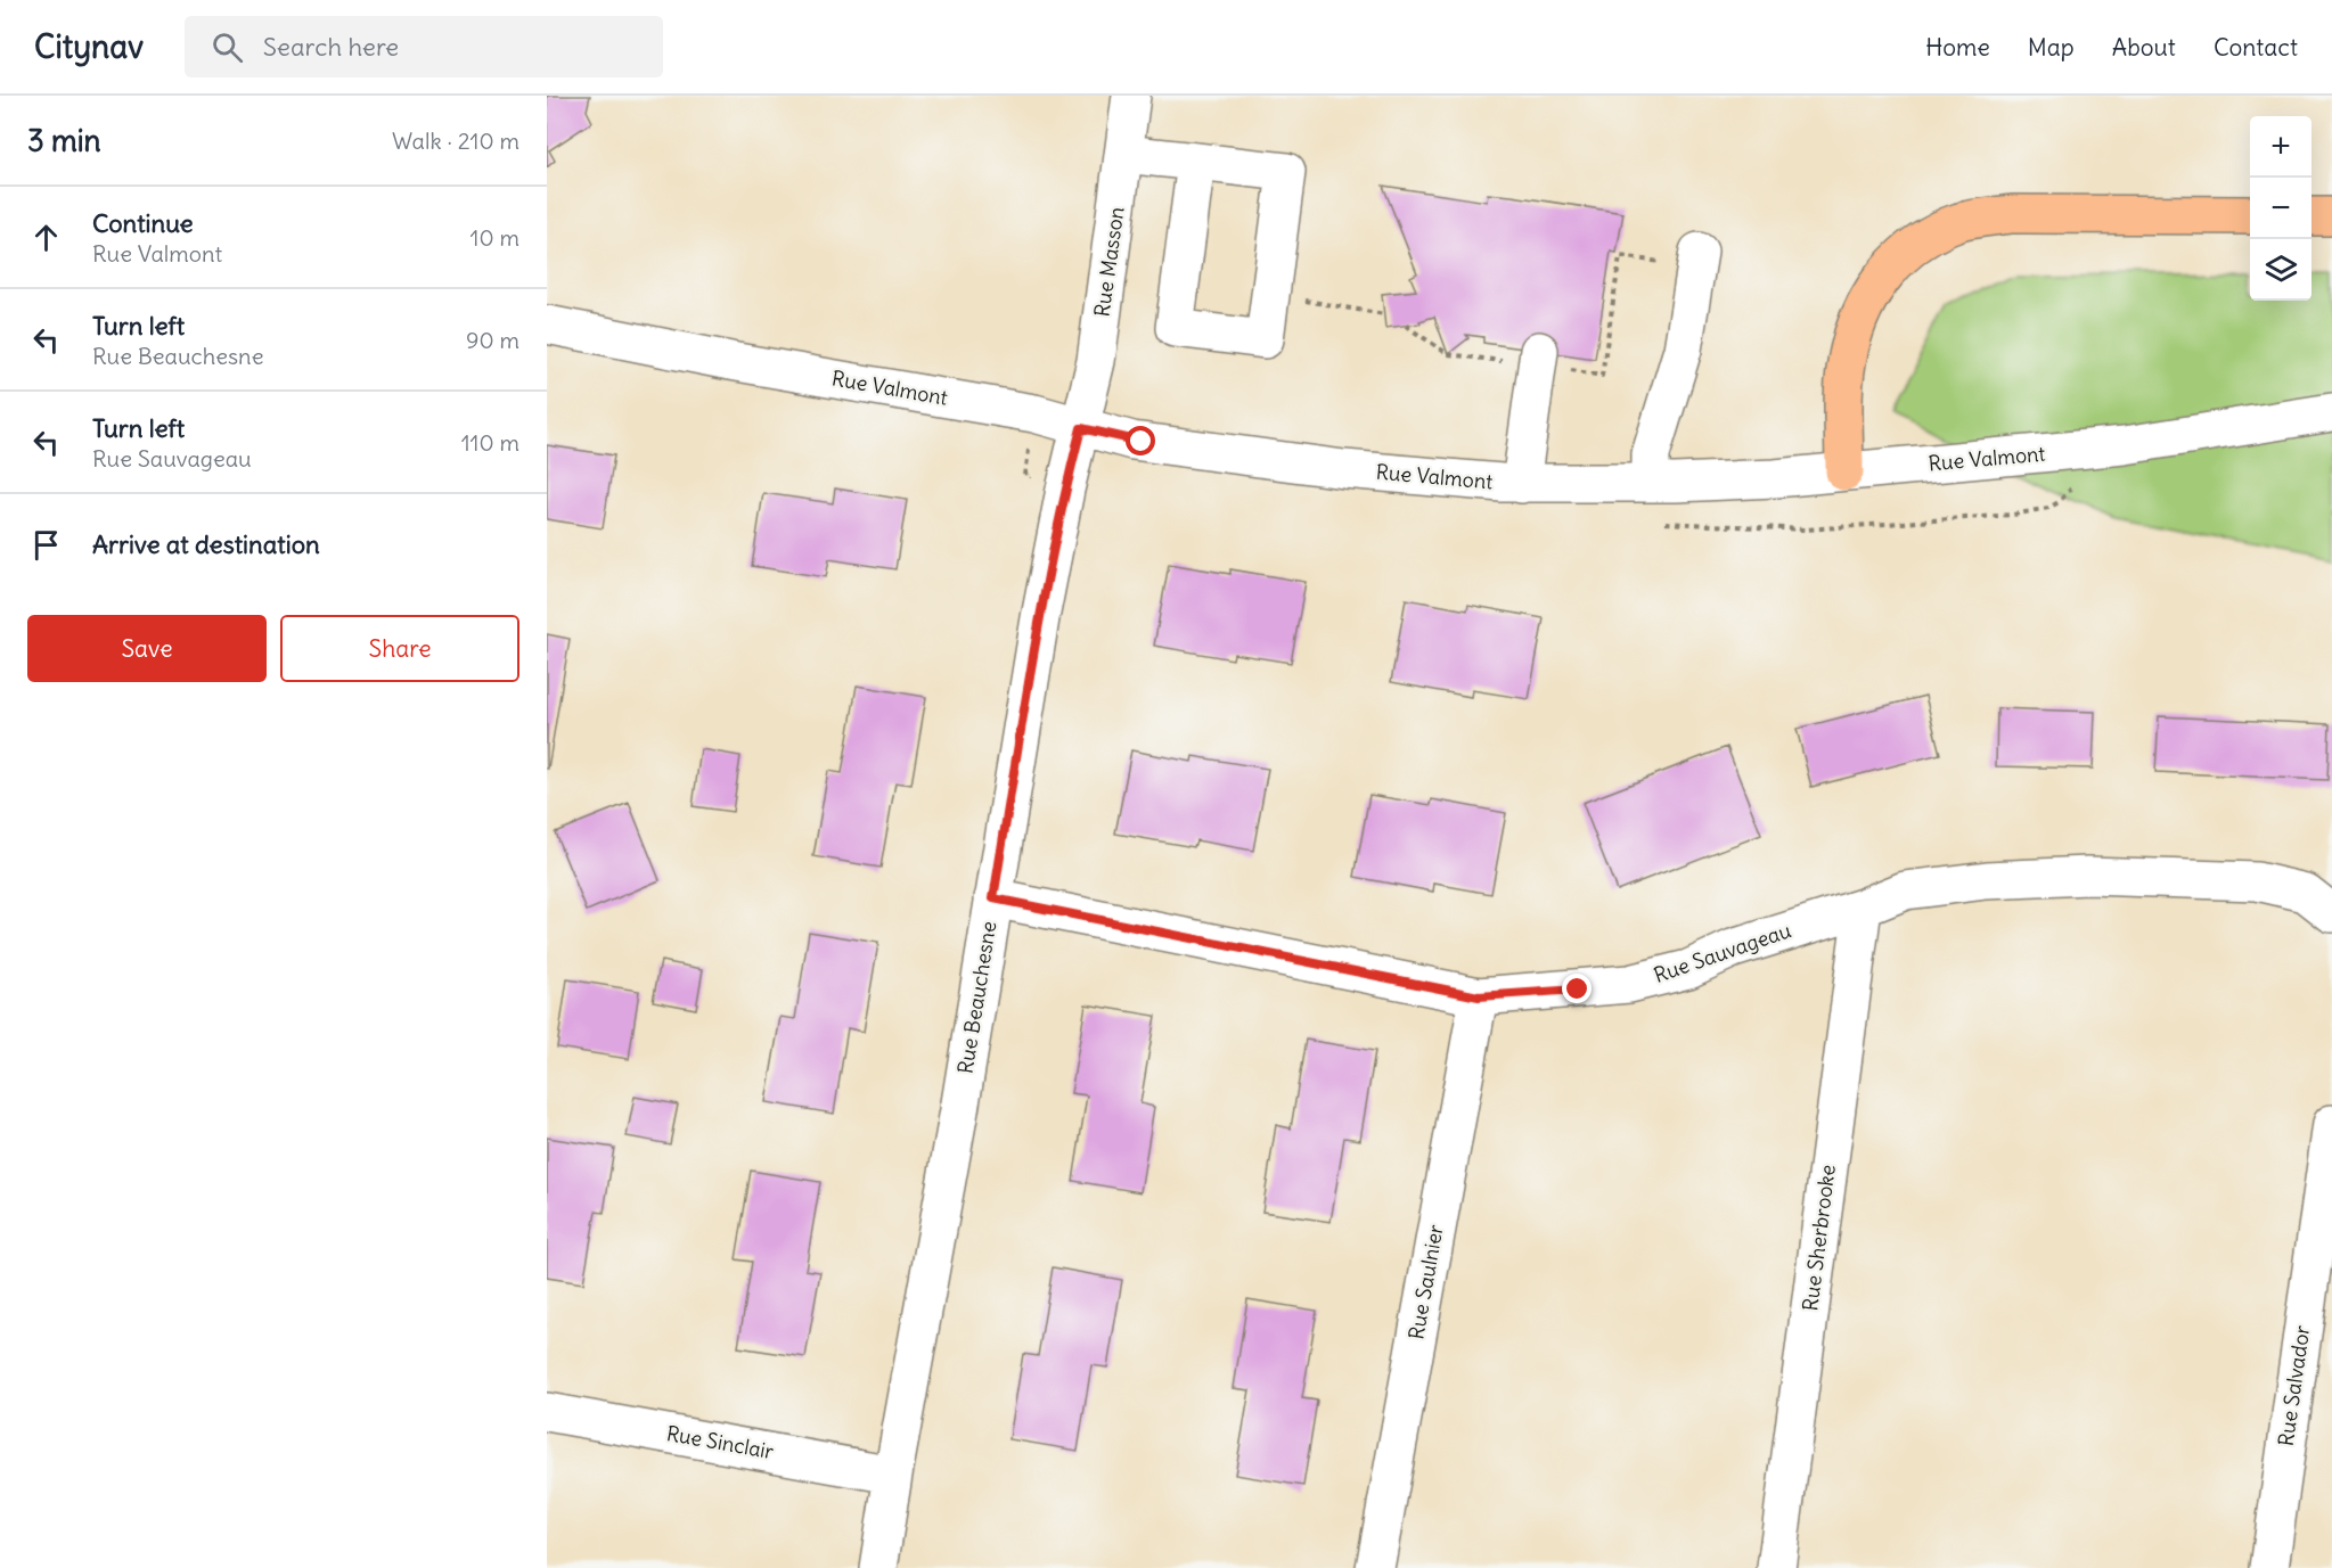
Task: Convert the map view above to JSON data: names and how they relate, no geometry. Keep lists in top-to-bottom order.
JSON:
{
  "streets": {
    "street": [
      "Rue Masson",
      "Rue Valmont",
      "Rue Sauvageau",
      "Rue Beauchesne",
      "Rue Sherbrooke",
      "Rue Saulnier",
      "Rue Salvador",
      "Rue Sinclair"
    ]
  },
  "crossings": [
    ["Rue Masson", "Rue Valmont"],
    ["Rue Masson", "Rue Beauchesne"],
    ["Rue Valmont", "Rue Beauchesne"],
    ["Rue Sauvageau", "Rue Beauchesne"],
    ["Rue Sauvageau", "Rue Sherbrooke"],
    ["Rue Sauvageau", "Rue Saulnier"],
    ["Rue Beauchesne", "Rue Sinclair"]
  ],
  "page": {
    "header": "Citynav",
    "search": "Search here",
    "nav": [
      "Home",
      "Map",
      "About",
      "Contact"
    ],
    "heading": ["3 min", "Walk · 210 m"],
    "map_buttons": ["+", "−"],
    "list": [
      ["Continue", "Rue Valmont", "10 m"],
      ["Turn left", "Rue Beauchesne", "90 m"],
      ["Turn left", "Rue Sauvageau", "110 m"],
      "Arrive at destination"
    ],
    "buttons": ["Save", "Share"]
  }
}
